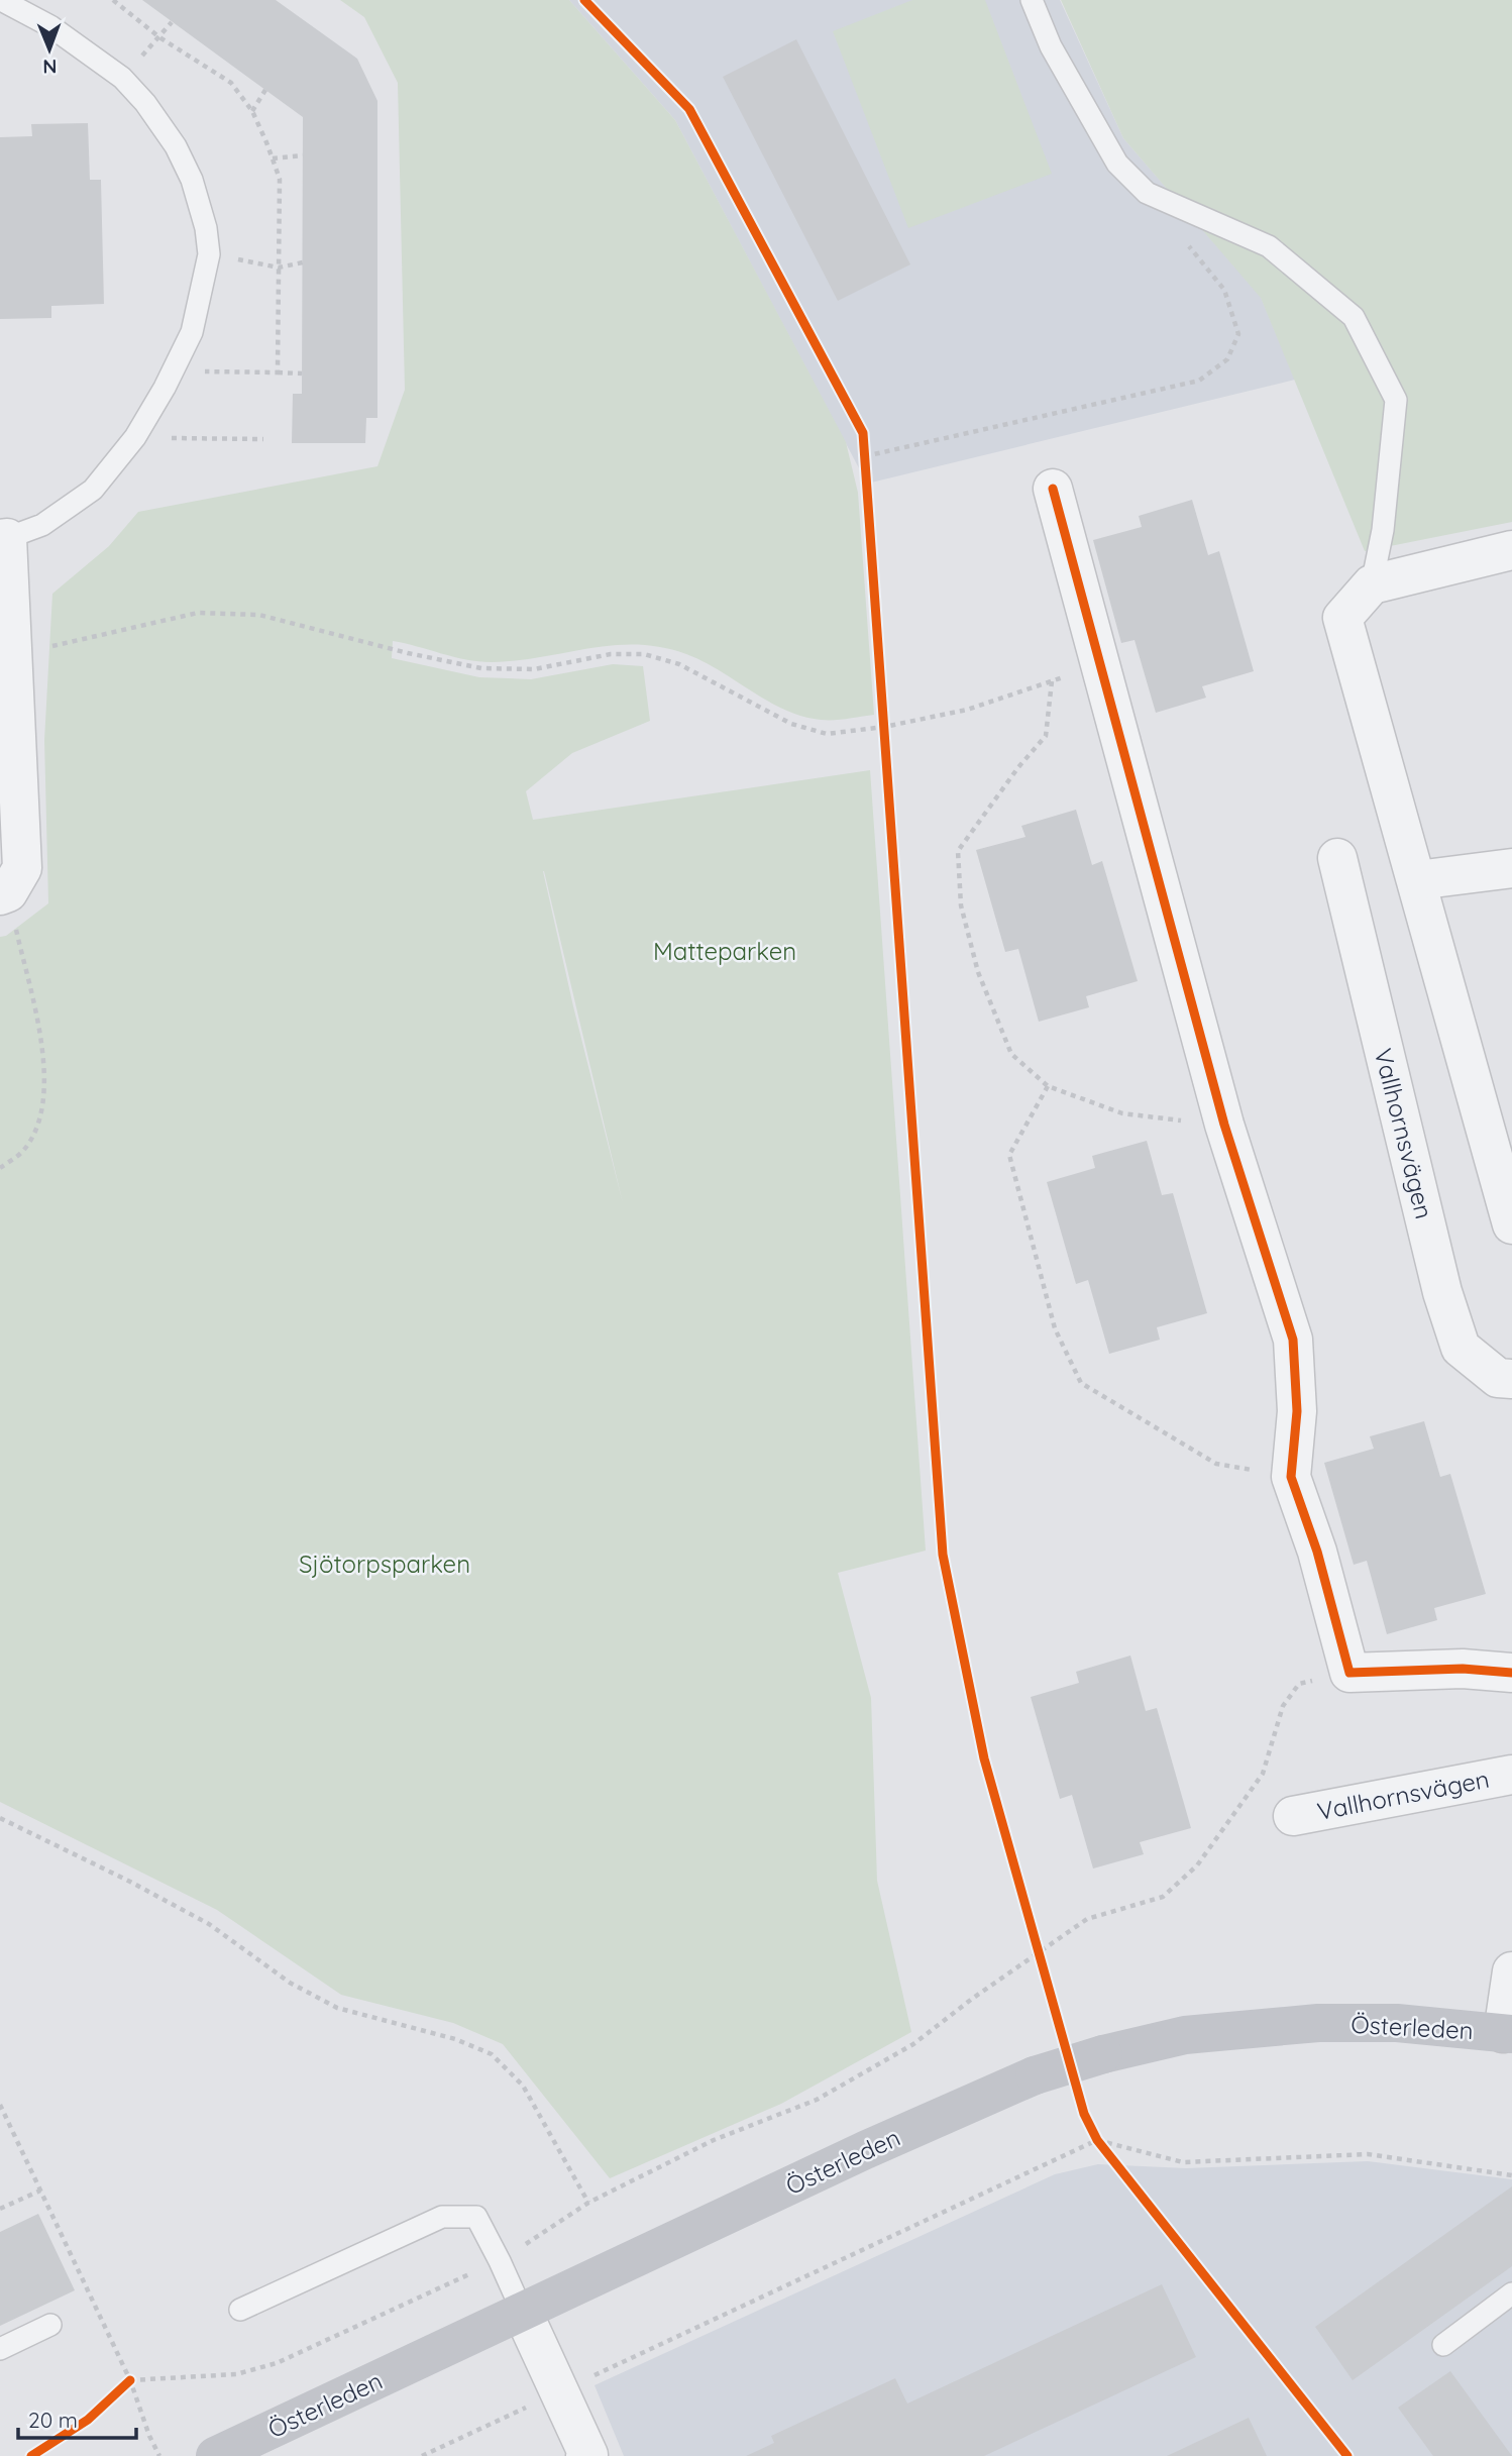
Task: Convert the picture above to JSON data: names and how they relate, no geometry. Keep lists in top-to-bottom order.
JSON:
{
  "streets": {
    "street": ["Vallhornsvägen", "Österleden"]
  },
  "parks": ["Matteparken", "Sjötorpsparken"],
  "scale_bar": "20 m",
  "north": "bottom"
}
